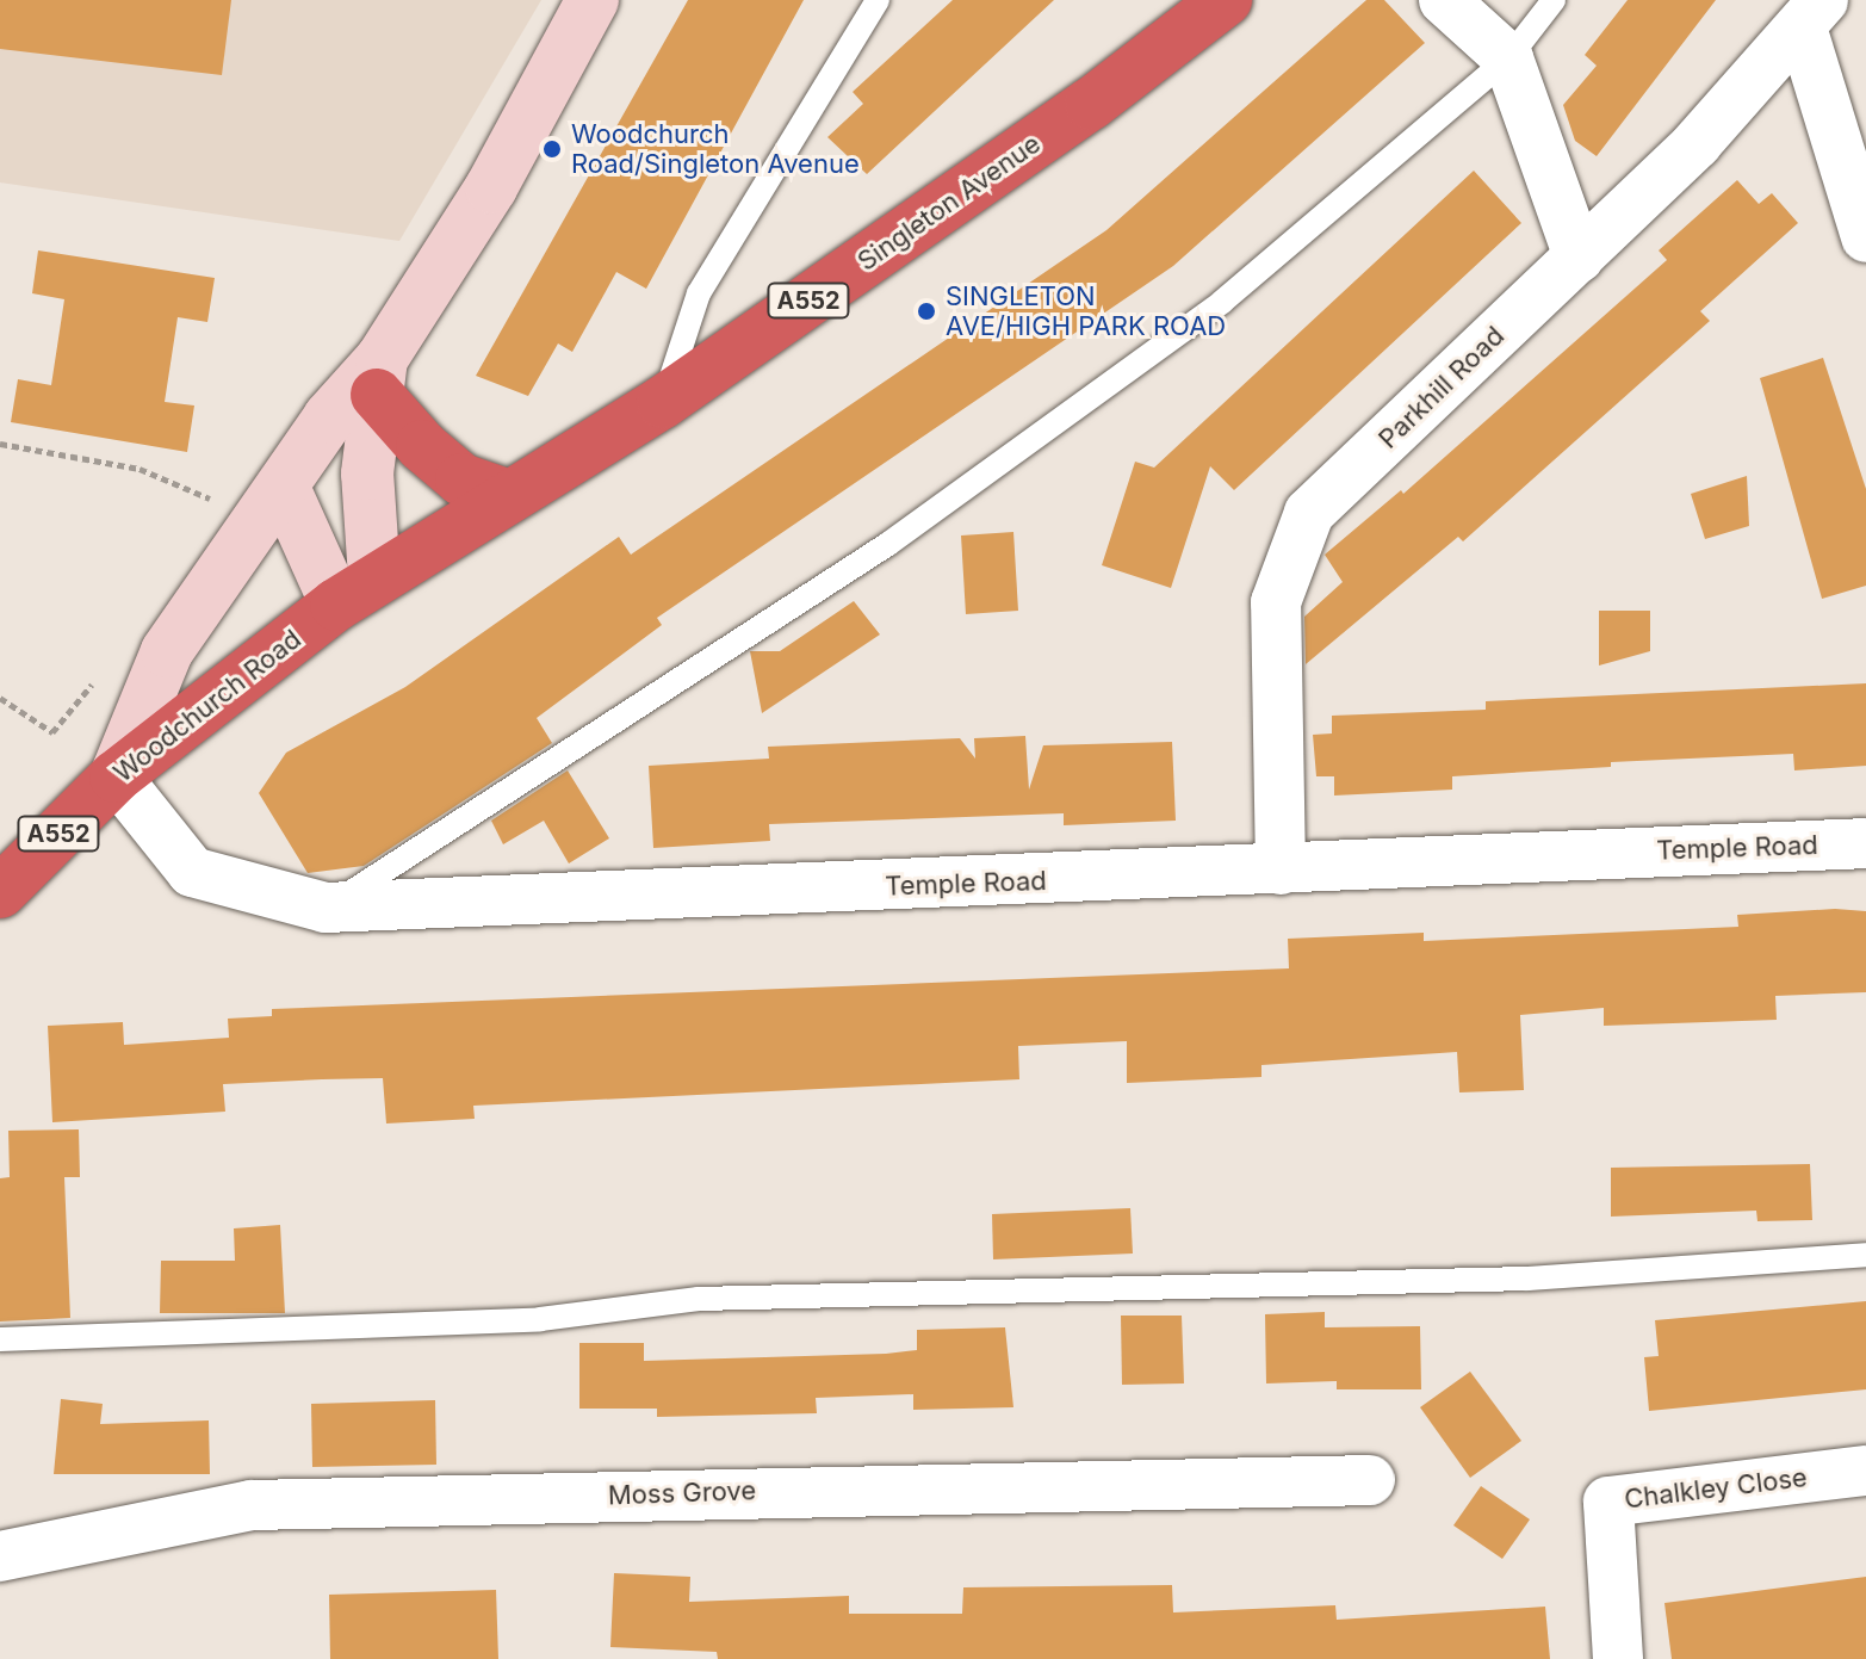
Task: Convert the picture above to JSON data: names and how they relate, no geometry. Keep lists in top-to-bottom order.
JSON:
{
  "streets": {
    "highway": ["Singleton Avenue", "A552", "Woodchurch Road"],
    "street": [
      "Parkhill Road",
      "Temple Road",
      "Chalkley Close",
      "Moss Grove"
    ]
  },
  "crossings": [
    ["Singleton Avenue", "Woodchurch Road"],
    ["Parkhill Road", "Temple Road"],
    ["Woodchurch Road", "Temple Road"]
  ],
  "places": ["Woodchurch Road/Singleton Avenue", "SINGLETON AVE/HIGH PARK ROAD"]
}
